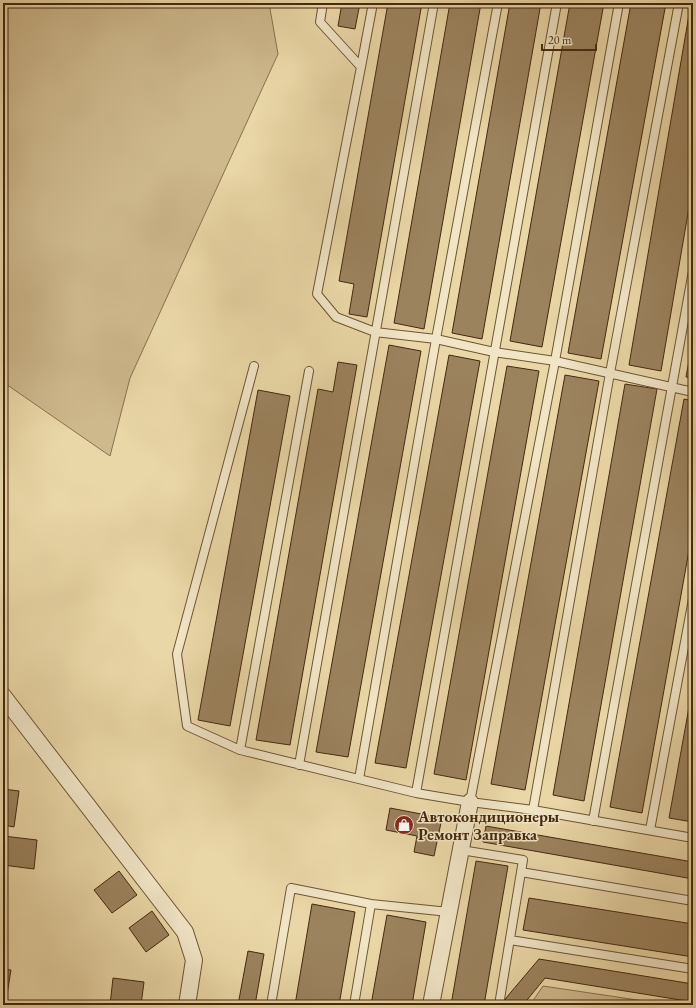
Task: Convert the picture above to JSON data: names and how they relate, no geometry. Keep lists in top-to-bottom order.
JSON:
{
  "places": {
    "shop": ["Автокондиционеры Ремонт Заправка"]
  },
  "scale_bar": "20 m"
}
